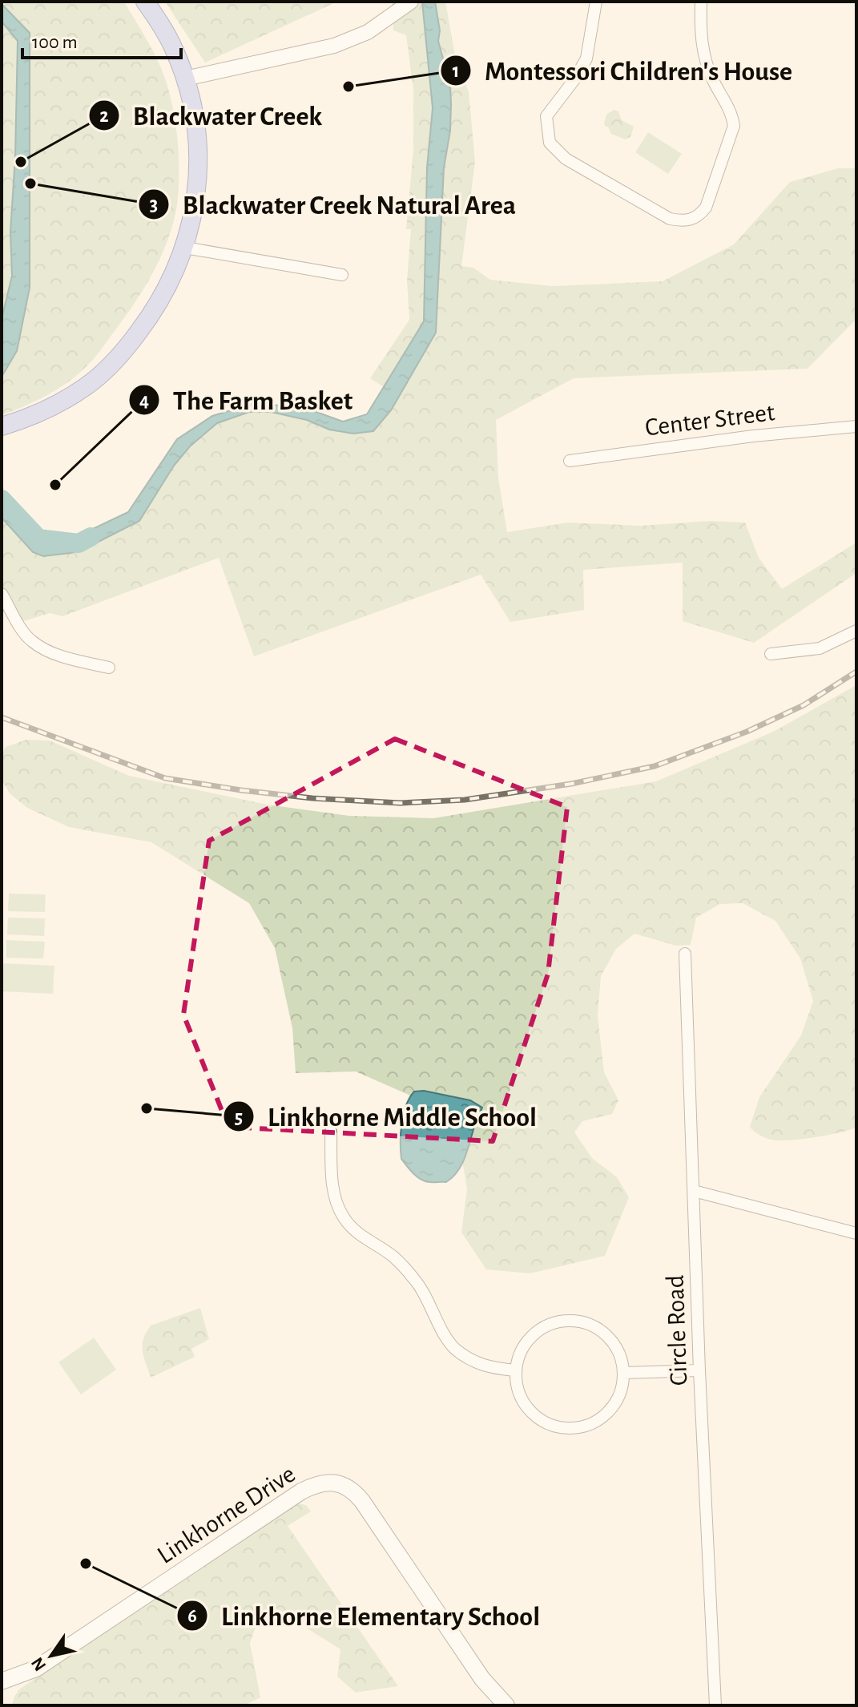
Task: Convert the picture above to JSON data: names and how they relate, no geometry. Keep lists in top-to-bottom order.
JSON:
{
  "streets": {
    "main road": ["Linkhorne Drive"],
    "street": ["Center Street", "Circle Road"]
  },
  "places": [
    "Montessori Children's House",
    "Blackwater Creek",
    "Blackwater Creek Natural Area",
    "The Farm Basket",
    "Linkhorne Middle School",
    "Linkhorne Elementary School"
  ],
  "scale_bar": "100 m",
  "north": "bottom left"
}
